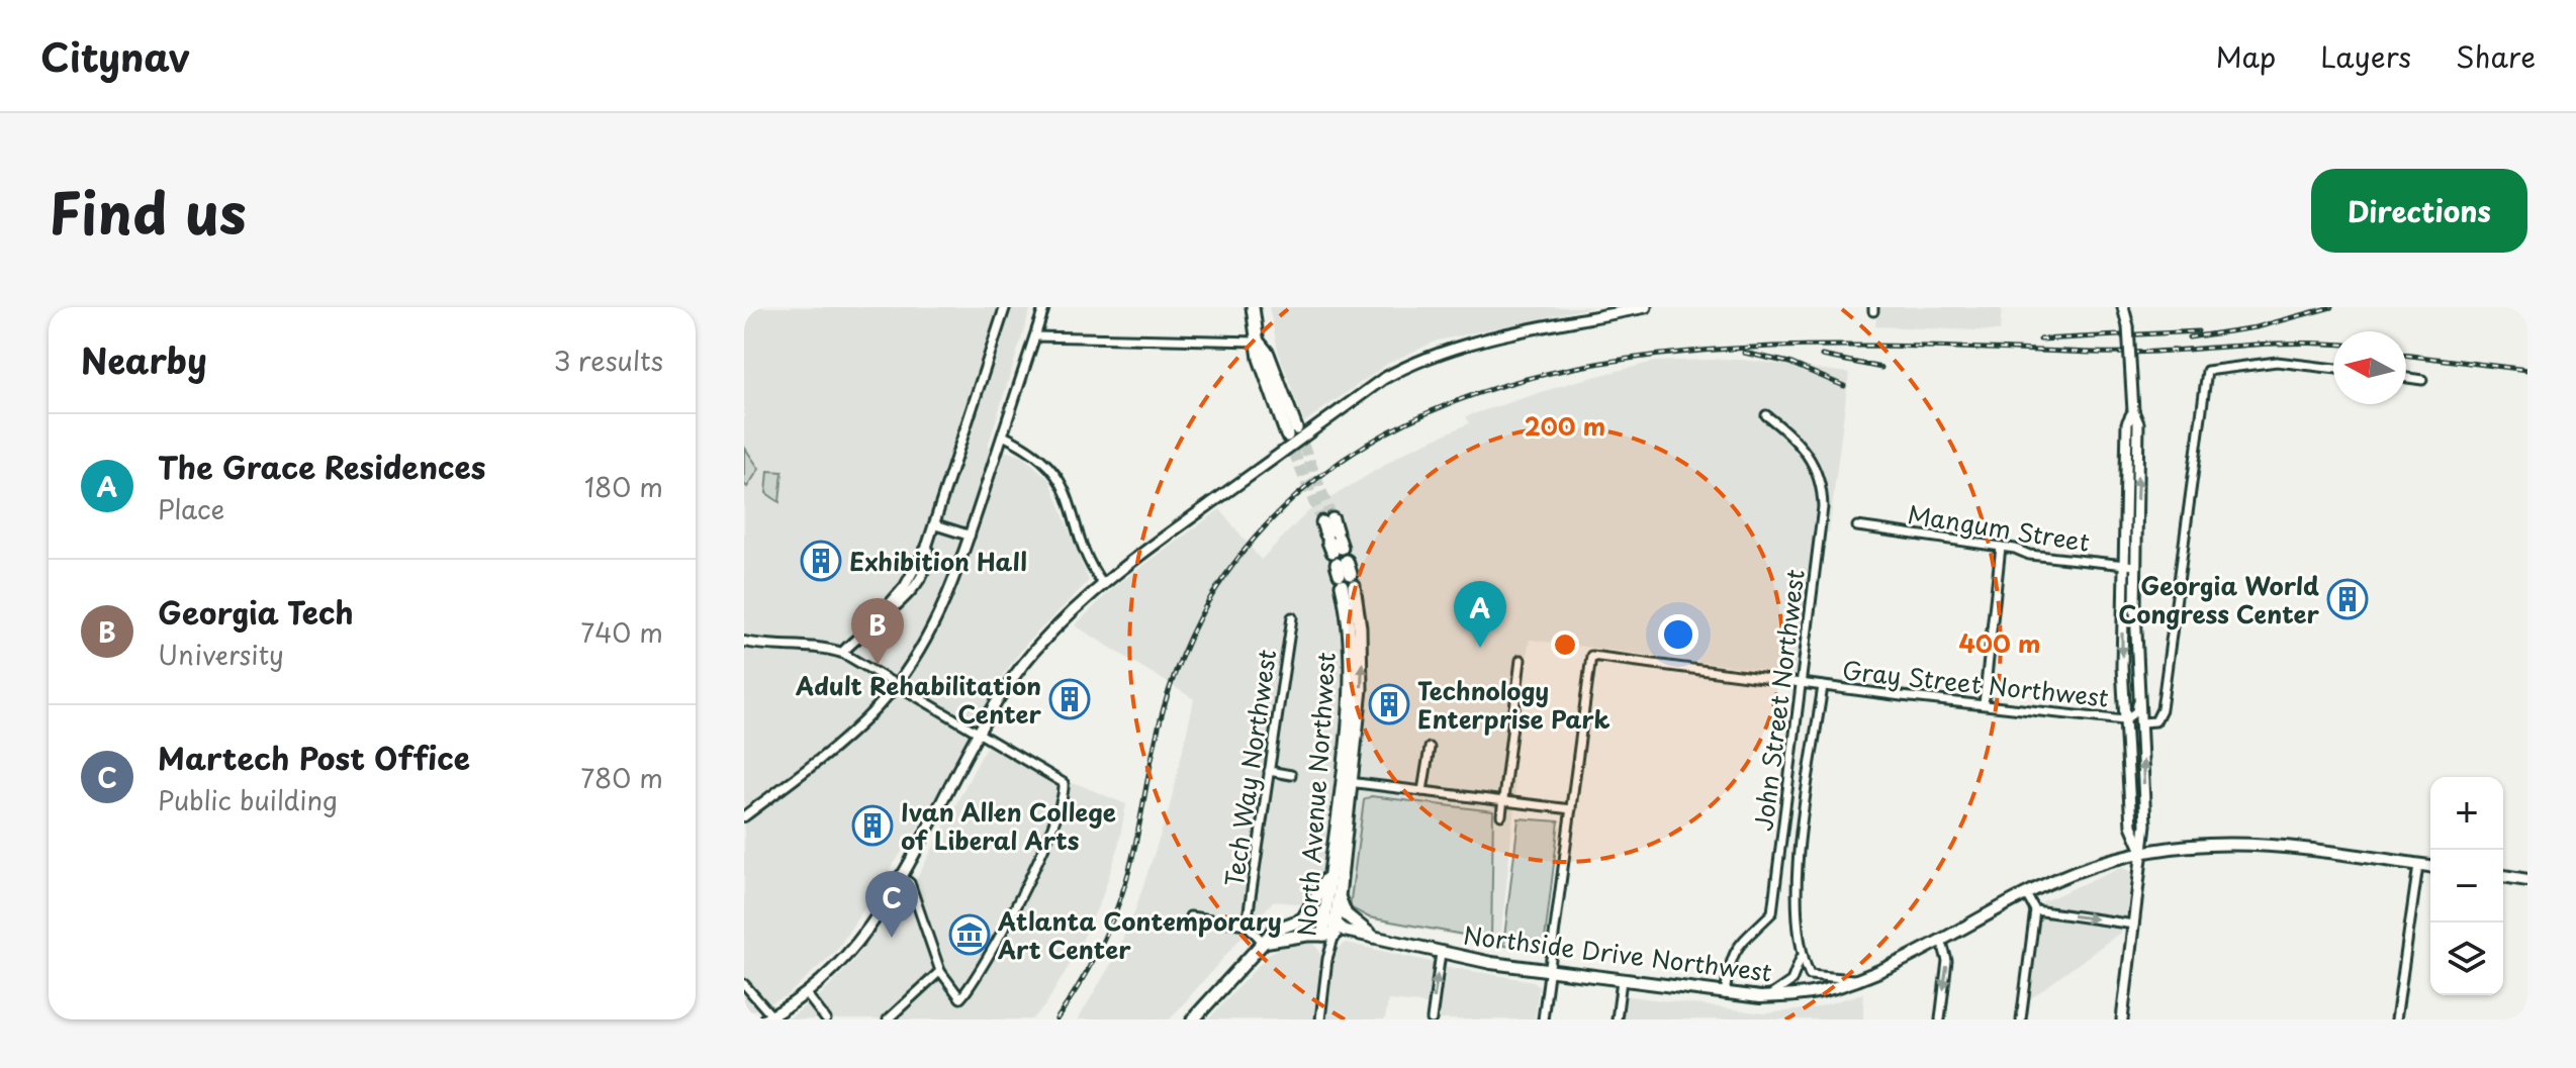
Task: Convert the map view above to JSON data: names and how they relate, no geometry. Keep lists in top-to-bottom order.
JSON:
{
  "streets": {
    "highway": ["North Avenue Northwest", "Northside Drive Northwest"],
    "street": [
      "Mangum Street",
      "Gray Street Northwest",
      "John Street Northwest",
      "Tech Way Northwest"
    ]
  },
  "crossings": [
    ["Gray Street Northwest", "John Street Northwest"],
    ["John Street Northwest", "Northside Drive Northwest"],
    ["North Avenue Northwest", "Northside Drive Northwest"]
  ],
  "places": {
    "building": [
      "Exhibition Hall",
      "Georgia World Congress Center",
      "Adult Rehabilitation Center",
      "Technology Enterprise Park",
      "Ivan Allen College of Liberal Arts"
    ],
    "museum": ["Atlanta Contemporary Art Center"]
  },
  "north": "left",
  "page": {
    "header": "Citynav",
    "nav": ["Map", "Layers", "Share"],
    "title": "Find us",
    "buttons": "Directions",
    "heading": ["Nearby", "3 results"],
    "list": [
      {
        "mark": "A",
        "name": "The Grace Residences",
        "note": "Place",
        "value": "180 m"
      },
      {
        "mark": "B",
        "name": "Georgia Tech",
        "note": "University",
        "value": "740 m"
      },
      {
        "mark": "C",
        "name": "Martech Post Office",
        "note": "Public building",
        "value": "780 m"
      }
    ],
    "pins": ["A", "B", "C"],
    "map_buttons": ["+", "−"]
  },
  "rings": ["200 m", "400 m"]
}
